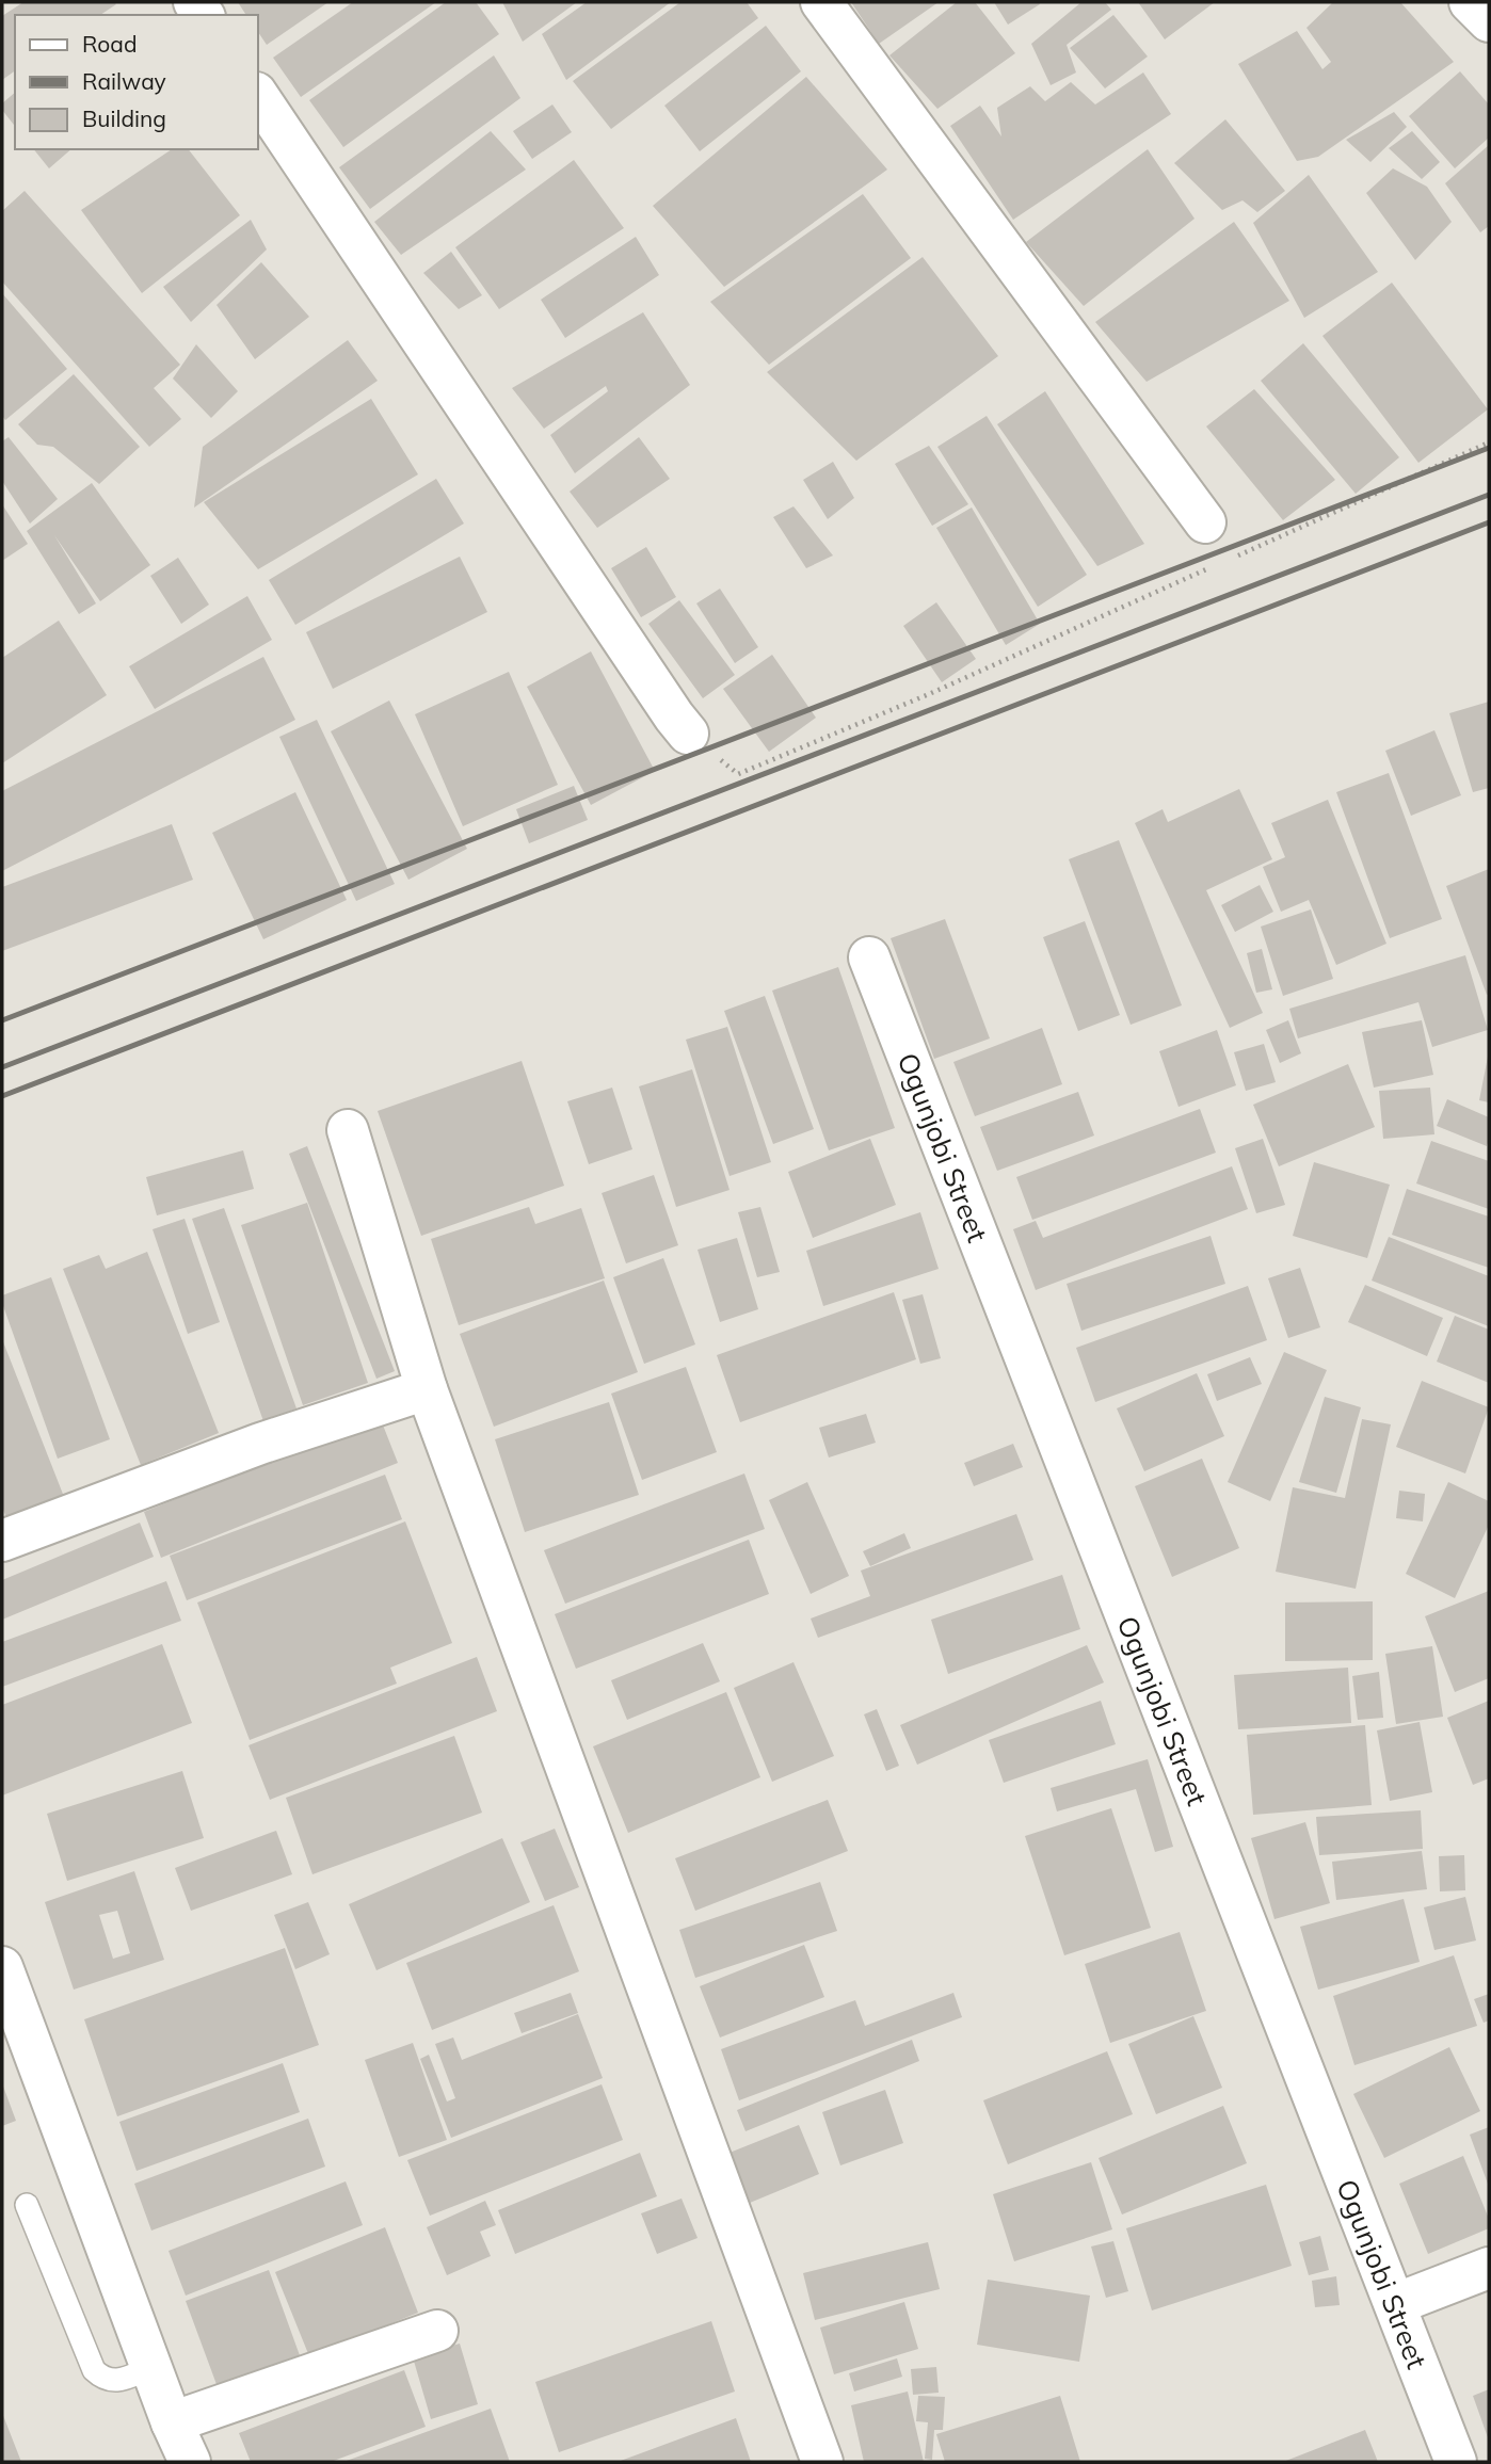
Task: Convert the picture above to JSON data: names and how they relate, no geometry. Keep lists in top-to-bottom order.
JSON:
{
  "streets": {
    "street": ["Ogunjobi Street"]
  },
  "legend": ["Road", "Railway", "Building"]
}
